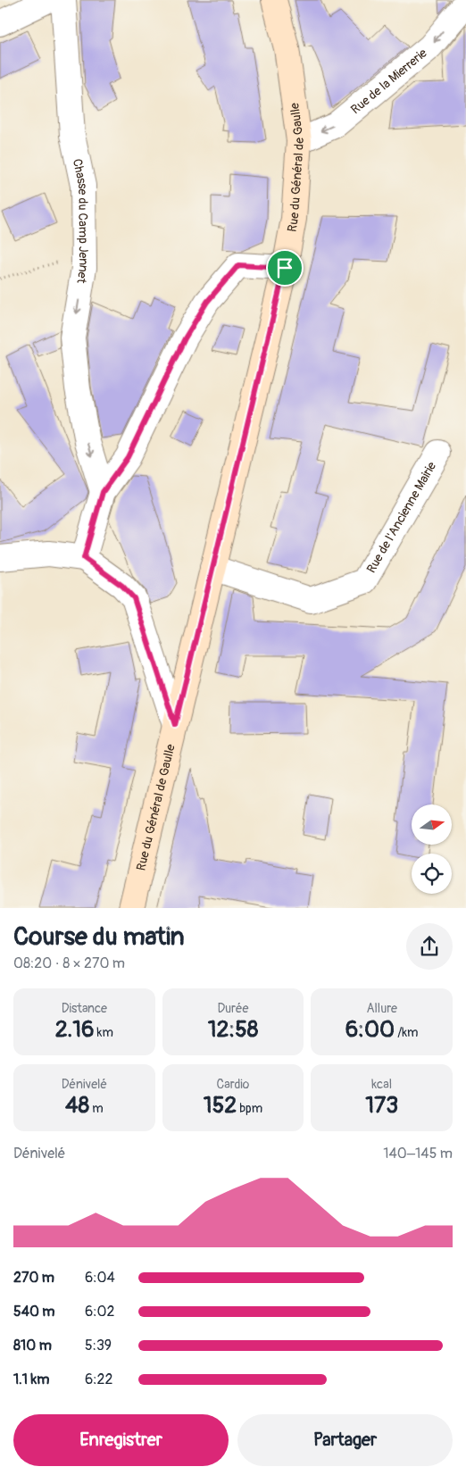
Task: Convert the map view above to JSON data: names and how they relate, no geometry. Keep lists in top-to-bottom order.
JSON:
{
  "streets": {
    "main road": ["Rue du Général de Gaulle"],
    "street": ["Rue de la Mierrerie", "Chasse du Camp Jennet", "Rue de l'Ancienne Mairie"]
  },
  "crossings": [
    ["Rue de la Mierrerie", "Rue du Général de Gaulle"],
    ["Rue du Général de Gaulle", "Rue de l'Ancienne Mairie"]
  ],
  "one_way": ["Rue de la Mierrerie", "Chasse du Camp Jennet"],
  "north": "right",
  "page": {
    "heading": ["Course du matin", "08:20 · 8 × 270 m"],
    "stats": [
      ["Distance", "2.16 km"],
      ["Durée", "12:58"],
      ["Allure", "6:00 /km"],
      ["Dénivelé", "48 m"],
      ["Cardio", "152 bpm"],
      ["kcal", "173"]
    ],
    "chart": ["Dénivelé", "140–145 m"],
    "list": [
      {
        "name": "270 m",
        "note": "6:04"
      },
      {
        "name": "540 m",
        "note": "6:02"
      },
      {
        "name": "810 m",
        "note": "5:39"
      },
      {
        "name": "1.1 km",
        "note": "6:22"
      }
    ],
    "buttons": ["Enregistrer", "Partager"]
  }
}
